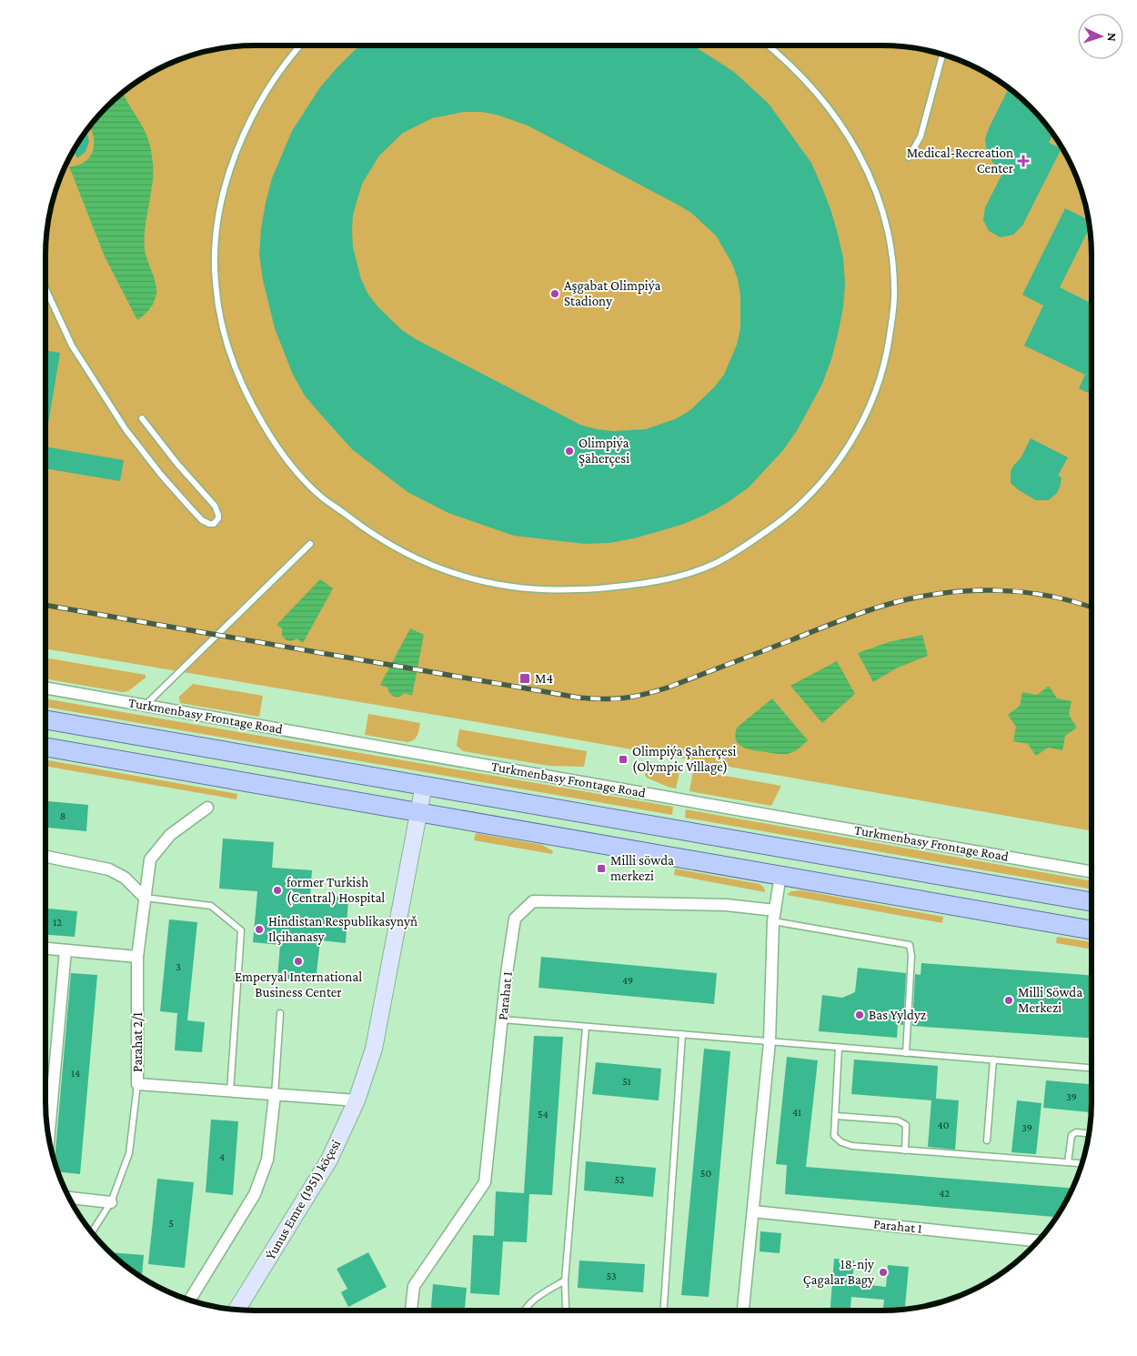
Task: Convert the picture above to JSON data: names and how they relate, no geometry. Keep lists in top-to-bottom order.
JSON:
{
  "streets": {
    "street": [
      "Turkmenbasy Frontage Road",
      "Parahat 1",
      "Parahat 2/1",
      "Ýunus Emre (1951) köçesi"
    ]
  },
  "crossings": [
    ["Parahat 2/1", "Ýunus Emre (1951) köçesi"]
  ],
  "places": {
    "health": ["Medical-Recreation Center"],
    "other": [
      "Aşgabat Olimpiýa Stadiony",
      "Olimpiýa Şäherçesi",
      "former Turkish (Central) Hospital",
      "Hindistan Respublikasynyň Ilçihanasy",
      "Emperyal International Business Center",
      "Milli Söwda Merkezi",
      "Bas Yyldyz",
      "18-njy Çagalar Bagy"
    ],
    "transit": ["M4", "Olimpiýa Şaherçesi (Olympic Village)", "Milli söwda merkezi"]
  },
  "house_numbers": [
    "8",
    "12",
    "3",
    "49",
    "14",
    "51",
    "39",
    "41",
    "54",
    "40",
    "39",
    "4",
    "50",
    "52",
    "42",
    "5",
    "53"
  ],
  "north": "right"
}
